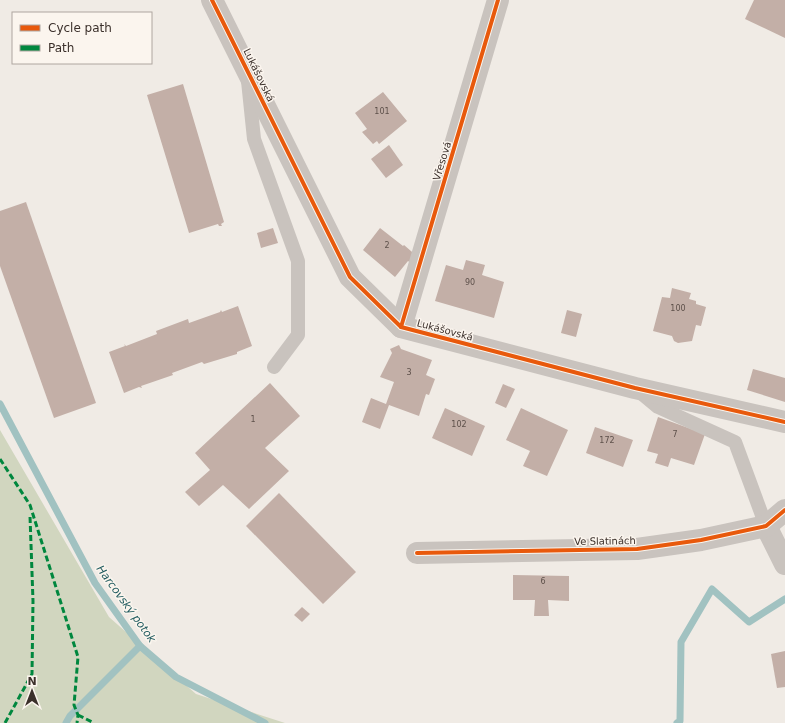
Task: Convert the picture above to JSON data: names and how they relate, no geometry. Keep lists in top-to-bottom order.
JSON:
{
  "streets": {
    "street": ["Lukášovská", "Vřesová", "Ve Slatinách"]
  },
  "crossings": [
    ["Lukášovská", "Vřesová"]
  ],
  "water": ["Harcovský potok"],
  "house_numbers": [
    "101",
    "2",
    "90",
    "100",
    "3",
    "1",
    "102",
    "7",
    "172",
    "6"
  ],
  "legend": ["Cycle path", "Path"],
  "north": "top"
}
